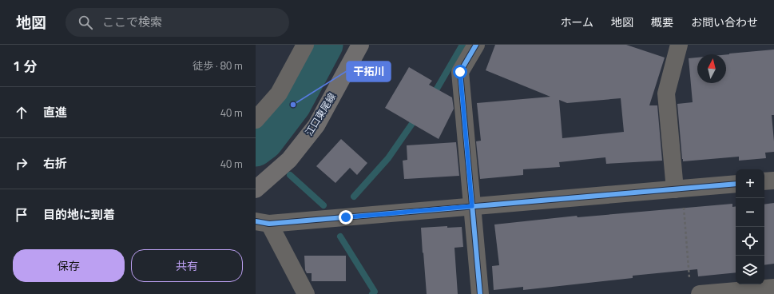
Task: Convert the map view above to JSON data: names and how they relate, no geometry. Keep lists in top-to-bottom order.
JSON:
{
  "streets": {
    "main road": ["江口東尾線"]
  },
  "places": ["干拓川"],
  "north": "top",
  "page": {
    "header": "地図",
    "search": "ここで検索",
    "nav": [
      "ホーム",
      "地図",
      "概要",
      "お問い合わせ"
    ],
    "heading": ["1 分", "徒歩 · 80 m"],
    "list": [
      ["直進", "40 m"],
      ["右折", "40 m"],
      "目的地に到着"
    ],
    "map_buttons": ["+", "−"],
    "buttons": ["保存", "共有"]
  }
}
